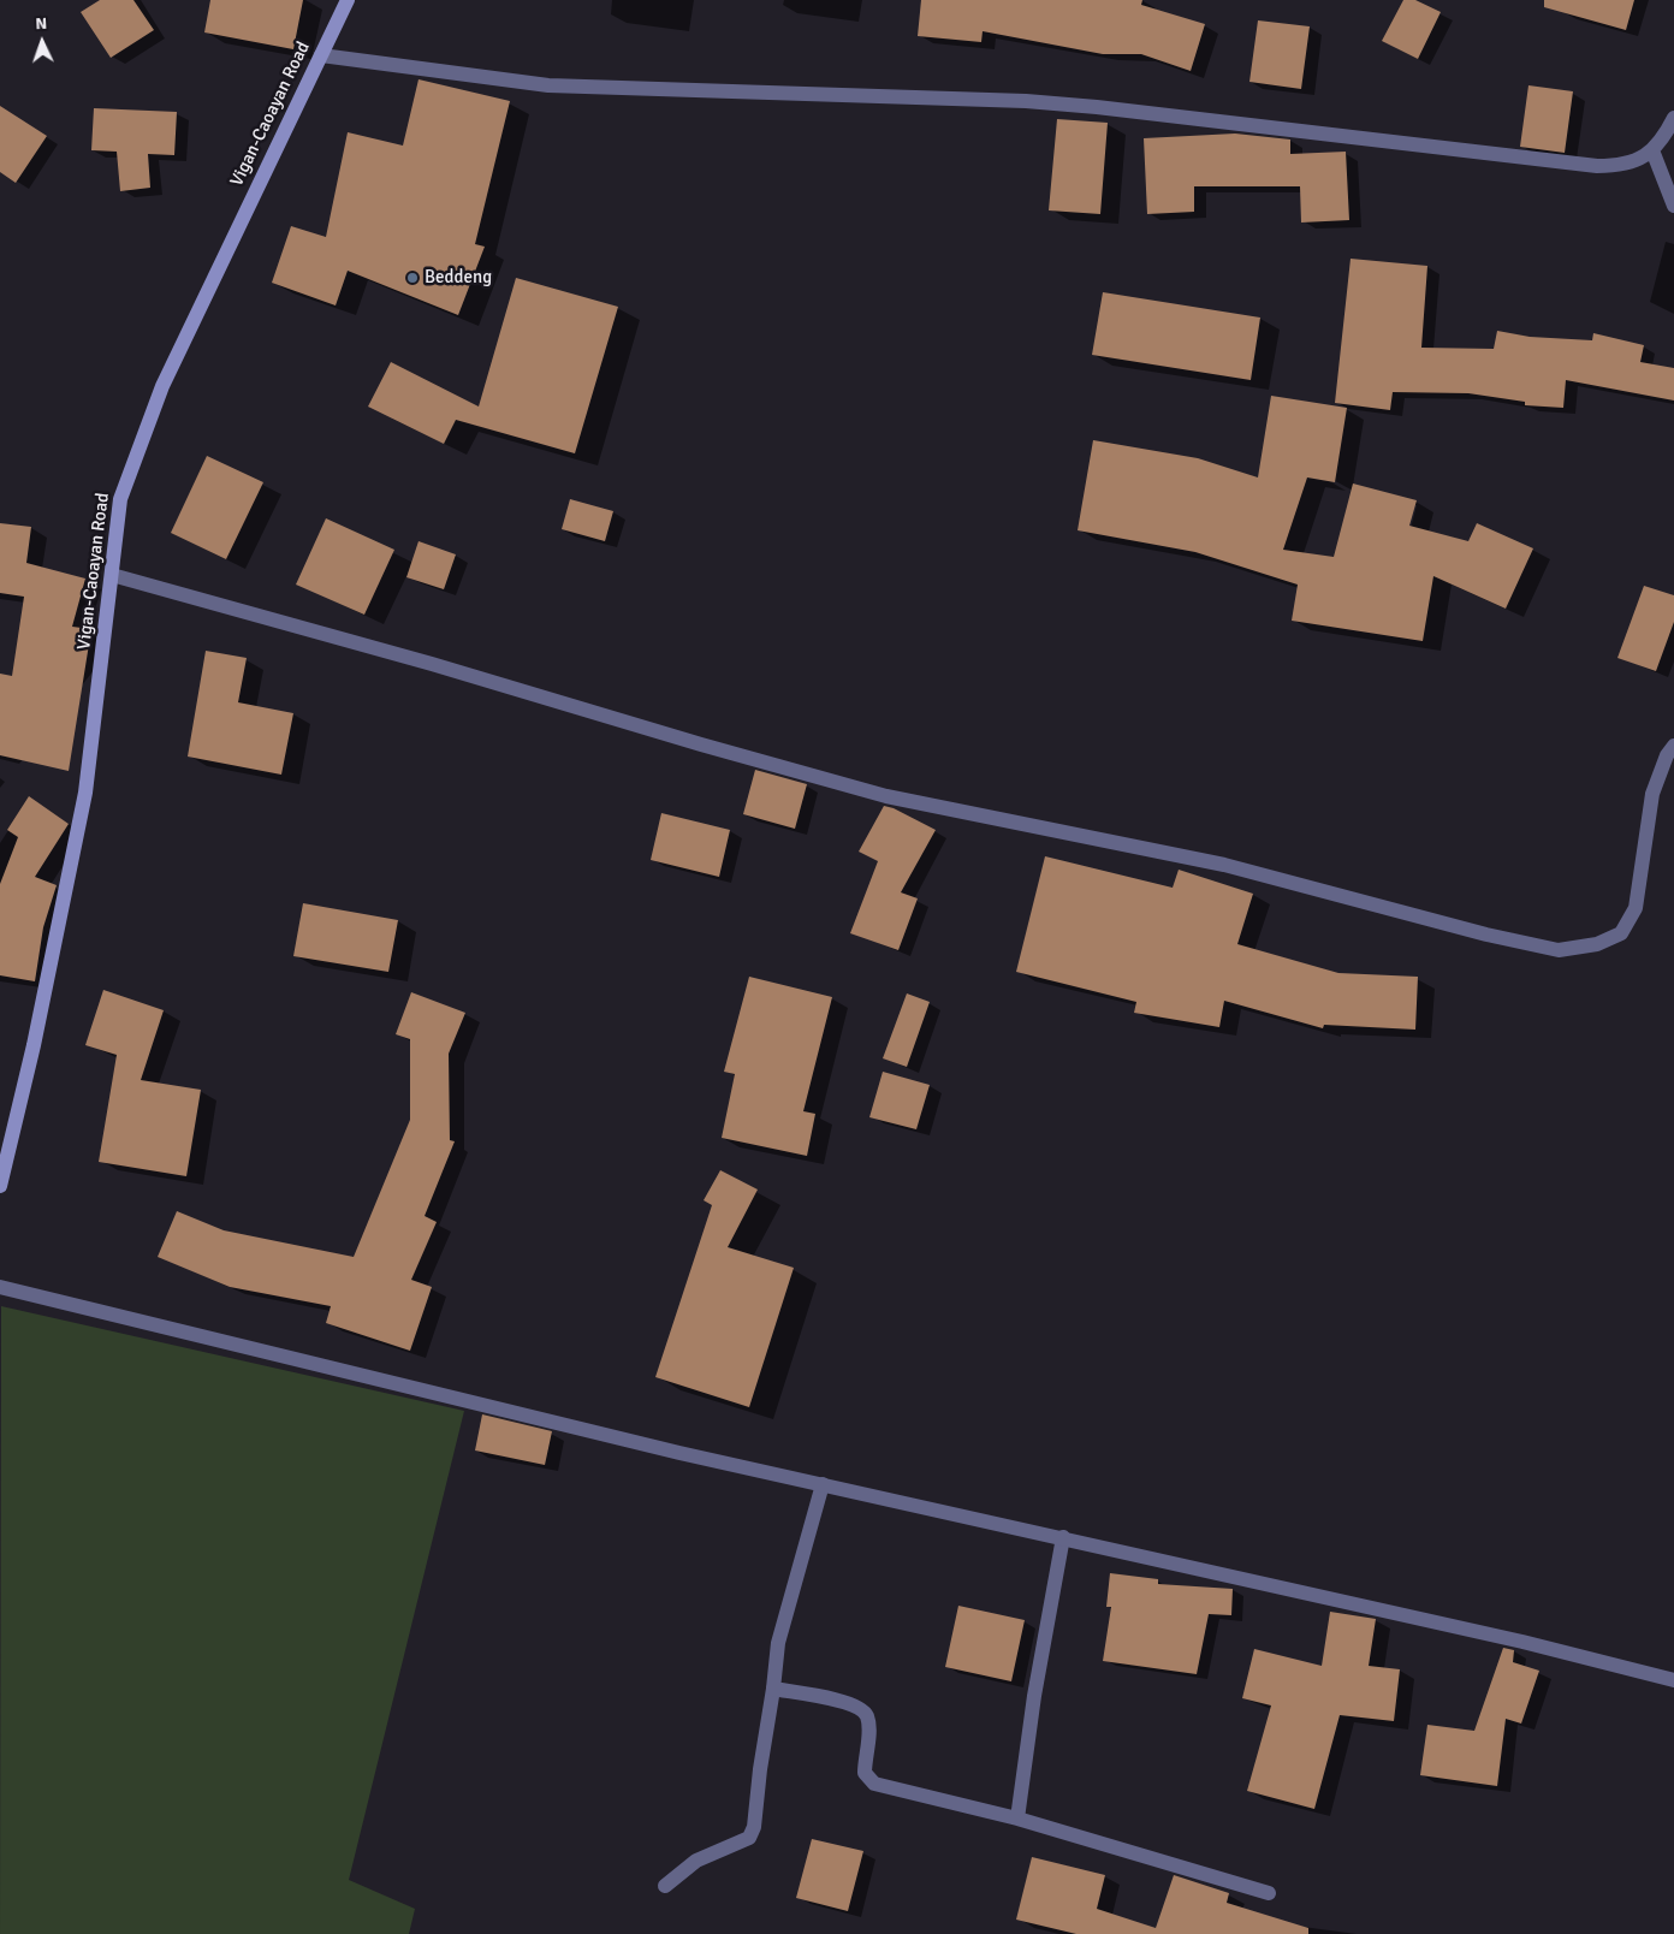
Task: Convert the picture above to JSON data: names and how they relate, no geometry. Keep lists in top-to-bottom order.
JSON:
{
  "streets": {
    "main road": ["Vigan-Caoayan Road"]
  },
  "places": ["Beddeng"],
  "north": "top"
}
